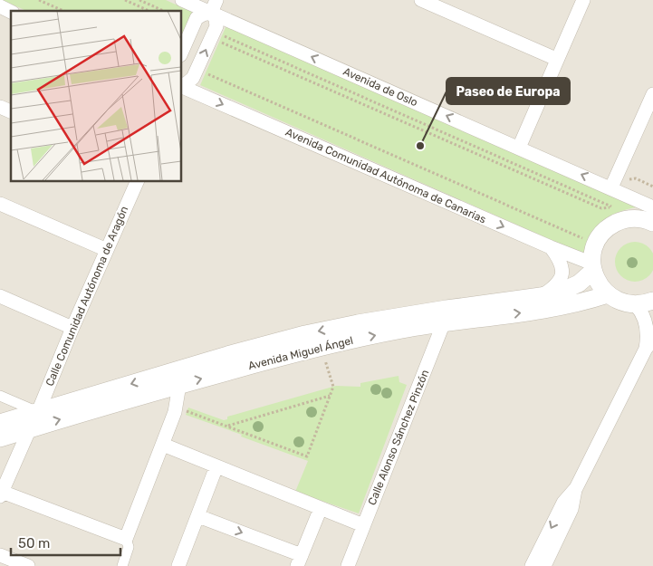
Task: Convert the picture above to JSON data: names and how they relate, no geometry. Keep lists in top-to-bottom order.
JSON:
{
  "streets": {
    "street": [
      "Avenida de Oslo",
      "Avenida Comunidad Autónoma de Canarias",
      "Calle Comunidad Autónoma de Aragón",
      "Avenida Miguel Ángel",
      "Calle Alonso Sánchez Pinzón"
    ]
  },
  "crossings": [
    ["Avenida Comunidad Autónoma de Canarias", "Avenida Miguel Ángel"],
    ["Calle Comunidad Autónoma de Aragón", "Avenida Miguel Ángel"],
    ["Avenida Miguel Ángel", "Calle Alonso Sánchez Pinzón"]
  ],
  "one_way": ["Avenida Comunidad Autónoma de Canarias"],
  "places": ["Paseo de Europa"],
  "scale_bar": "50 m"
}
